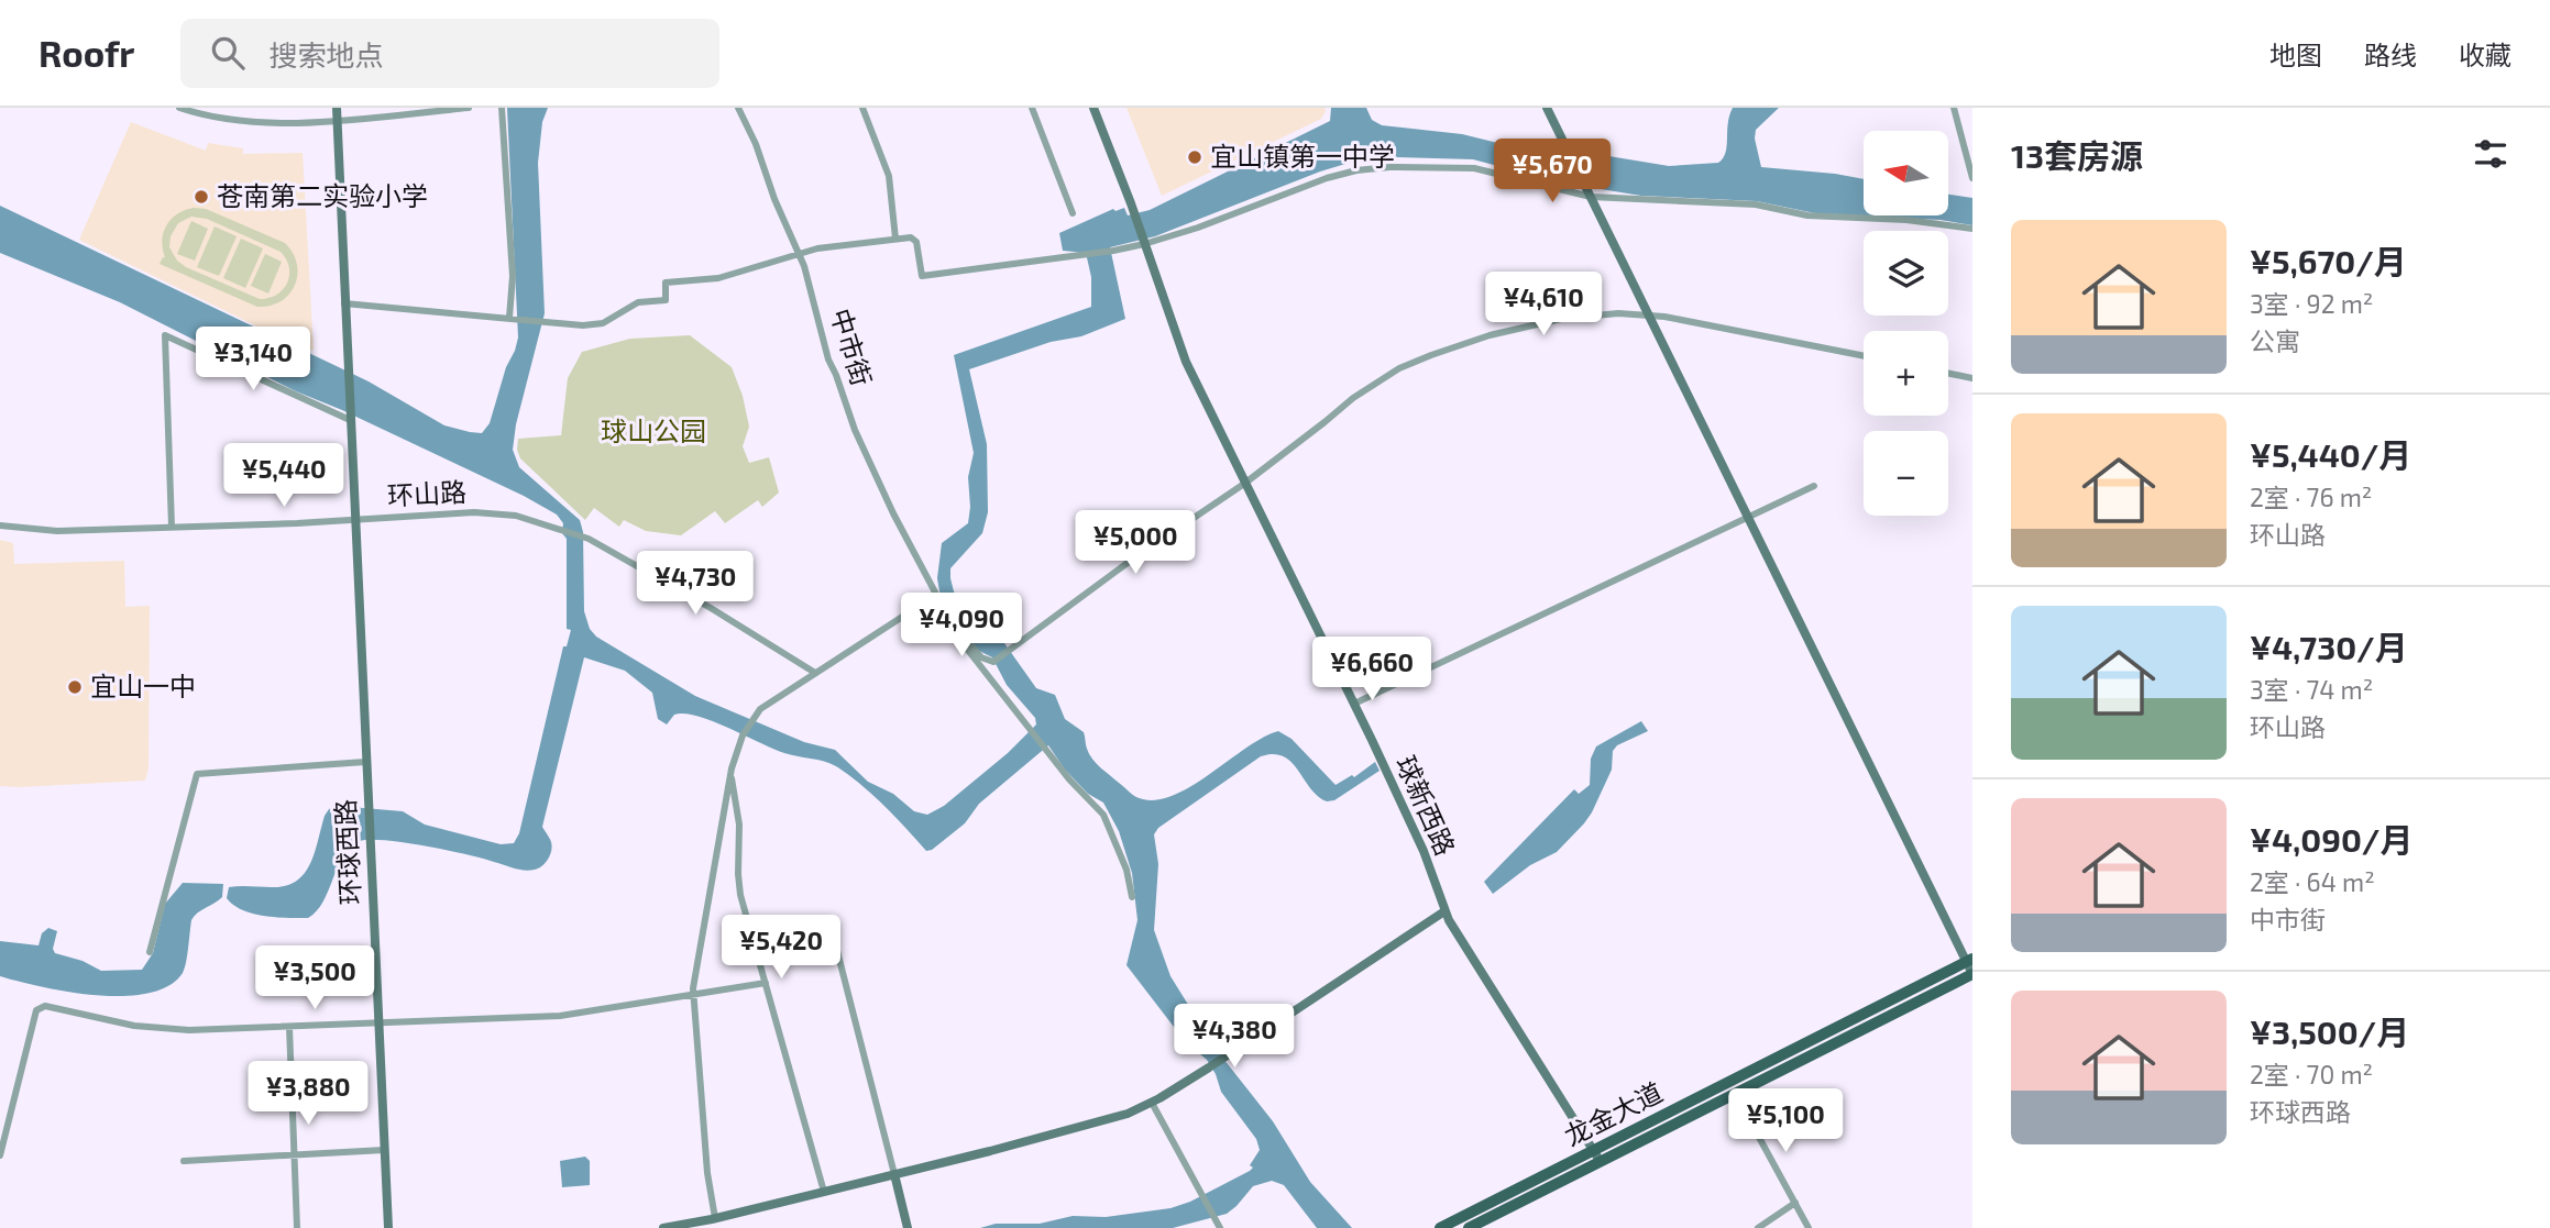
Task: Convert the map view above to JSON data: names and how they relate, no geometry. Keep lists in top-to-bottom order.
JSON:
{
  "streets": {
    "main road": ["龙金大道"],
    "street": [
      "中市街",
      "环山路",
      "球新西路",
      "环球西路"
    ]
  },
  "crossings": [
    ["环山路", "环球西路"],
    ["球新西路", "龙金大道"]
  ],
  "parks": ["球山公园"],
  "places": ["宜山镇第一中学", "苍南第二实验小学", "宜山一中"],
  "north": "left",
  "page": {
    "header": "Roofr",
    "search": "搜索地点",
    "nav": ["地图", "路线", "收藏"],
    "heading": "13套房源",
    "map_buttons": ["+", "−"],
    "price": [
      "¥5,670",
      "¥4,610",
      "¥3,140",
      "¥5,440",
      "¥5,000",
      "¥4,730",
      "¥4,090",
      "¥6,660",
      "¥5,420",
      "¥3,500",
      "¥4,380",
      "¥3,880",
      "¥5,100"
    ],
    "list": [
      {
        "name": "¥5,670/月",
        "note": "3室 · 92 m² · 公寓"
      },
      {
        "name": "¥5,440/月",
        "note": "2室 · 76 m² · 环山路"
      },
      {
        "name": "¥4,730/月",
        "note": "3室 · 74 m² · 环山路"
      },
      {
        "name": "¥4,090/月",
        "note": "2室 · 64 m² · 中市街"
      },
      {
        "name": "¥3,500/月",
        "note": "2室 · 70 m² · 环球西路"
      }
    ]
  }
}
